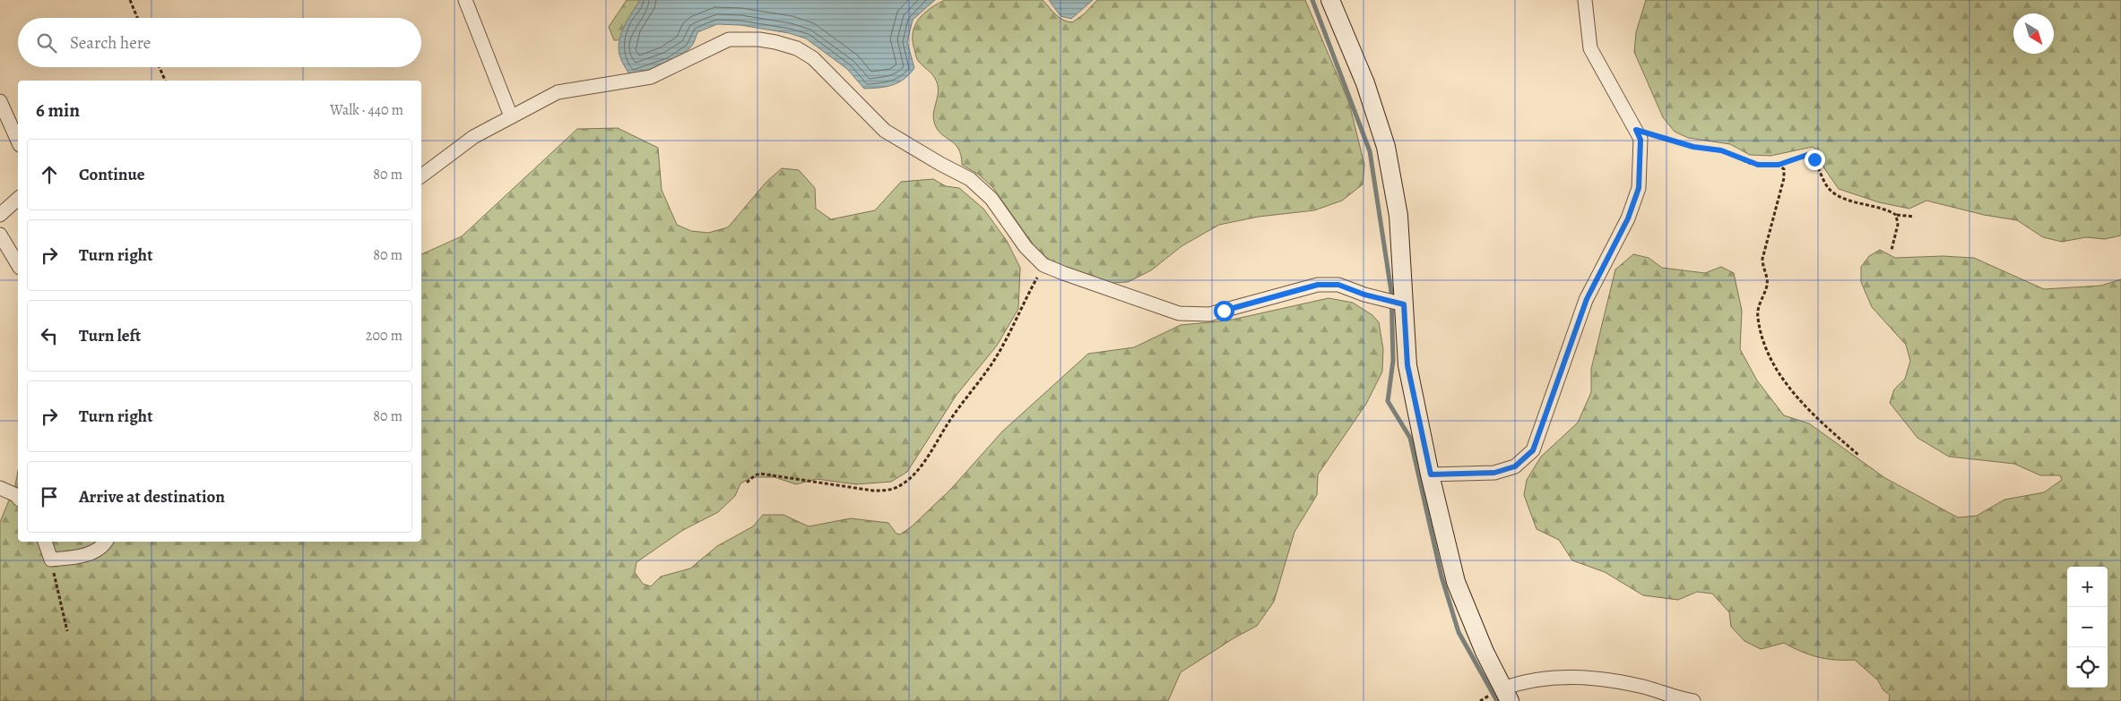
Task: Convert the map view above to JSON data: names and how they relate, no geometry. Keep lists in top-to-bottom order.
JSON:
{
  "north": "bottom right",
  "page": {
    "search": "Search here",
    "heading": ["6 min", "Walk · 440 m"],
    "list": [
      ["Continue", "80 m"],
      ["Turn right", "80 m"],
      ["Turn left", "200 m"],
      ["Turn right", "80 m"],
      "Arrive at destination"
    ],
    "map_buttons": ["+", "−"]
  }
}
